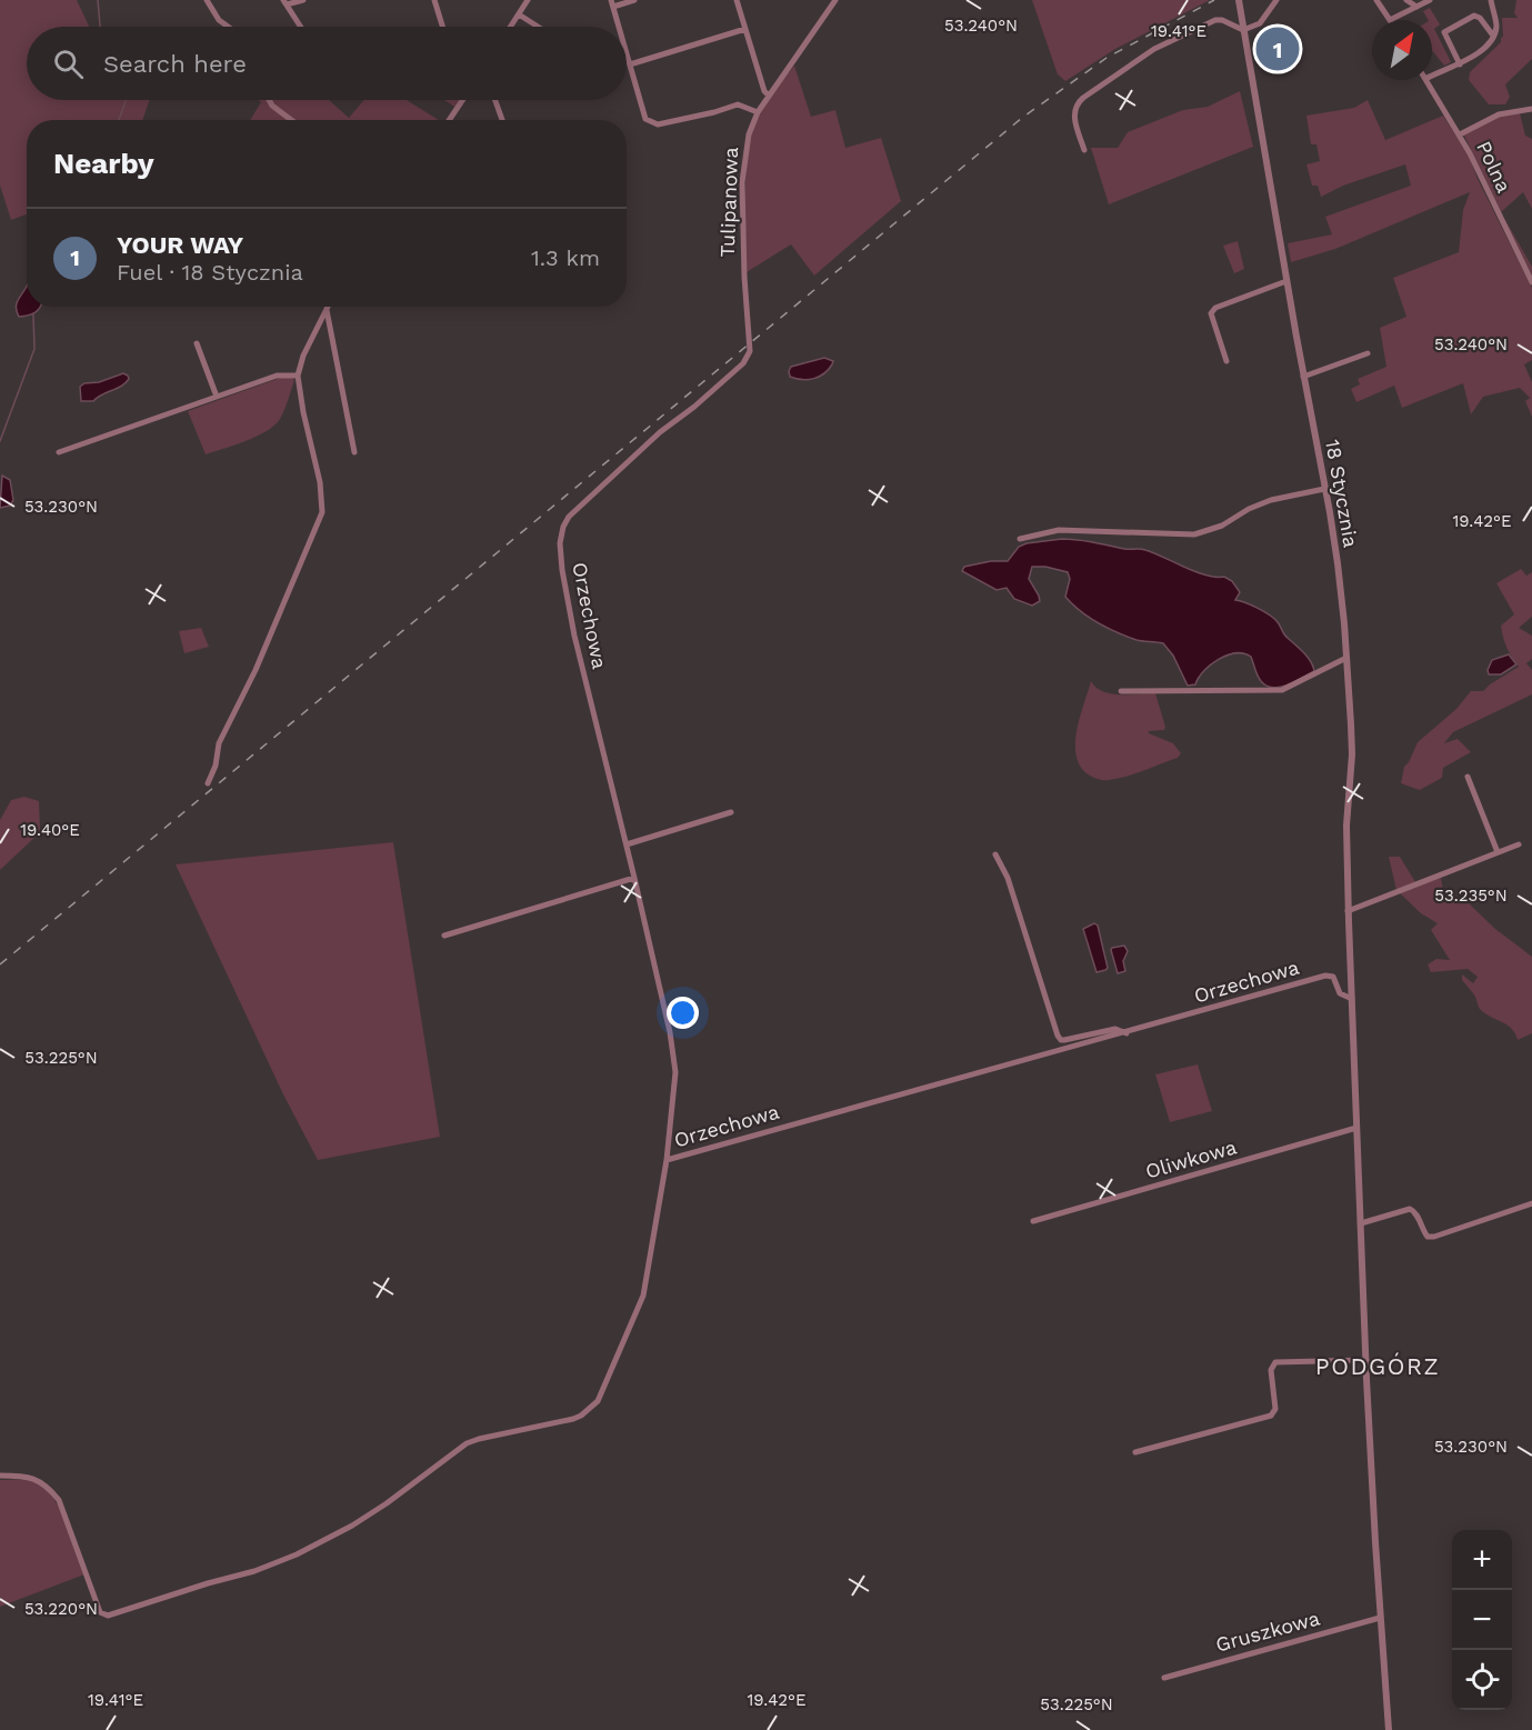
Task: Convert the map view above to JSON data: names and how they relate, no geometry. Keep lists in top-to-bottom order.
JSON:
{
  "streets": {
    "street": [
      "Polna",
      "Tulipanowa",
      "18 Stycznia",
      "Orzechowa",
      "Oliwkowa",
      "Gruszkowa"
    ]
  },
  "crossings": [
    ["Tulipanowa", "Orzechowa"],
    ["18 Stycznia", "Orzechowa"],
    ["18 Stycznia", "Oliwkowa"],
    ["18 Stycznia", "Gruszkowa"]
  ],
  "districts": ["PODGÓRZ"],
  "north": "top right",
  "page": {
    "pins": "1",
    "search": "Search here",
    "heading": "Nearby",
    "list": [
      {
        "mark": "1",
        "name": "YOUR WAY",
        "note": "Fuel · 18 Stycznia",
        "value": "1.3 km"
      }
    ],
    "map_buttons": ["+", "−"]
  },
  "coordinates": [
    "53.240°N",
    "19.41°E",
    "53.230°N",
    "19.42°E",
    "19.40°E",
    "53.235°N",
    "53.225°N",
    "53.220°N"
  ]
}
